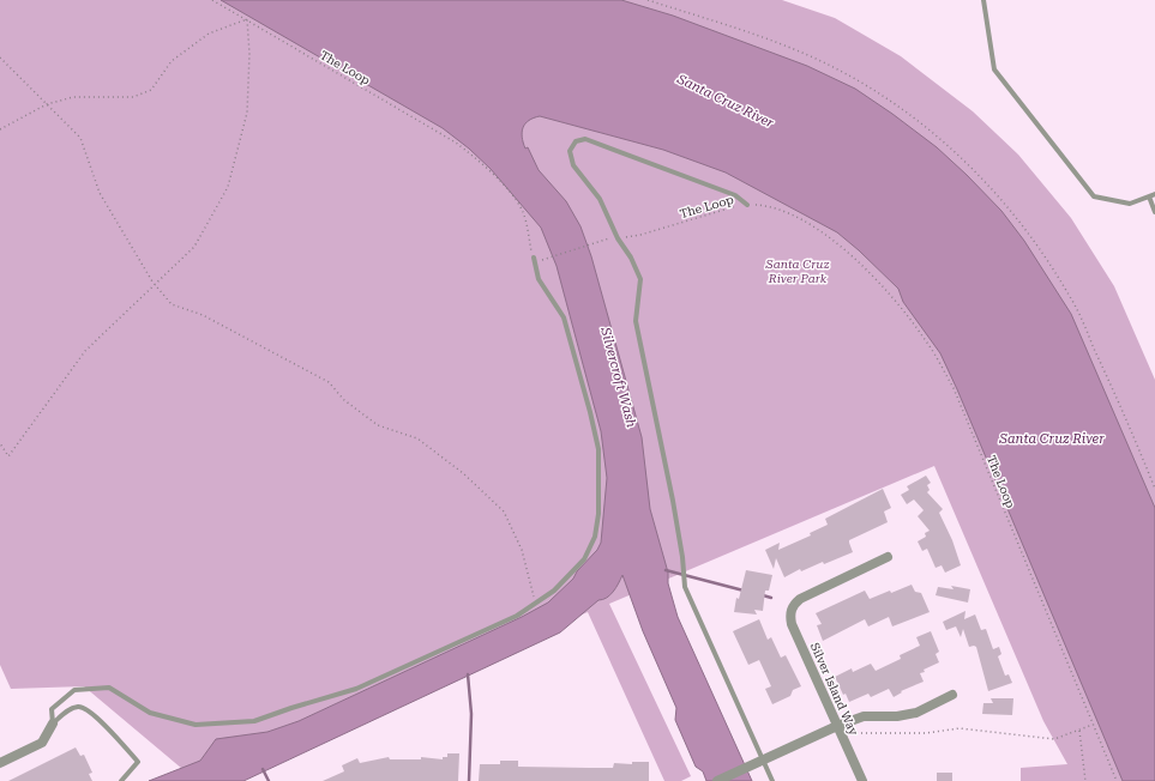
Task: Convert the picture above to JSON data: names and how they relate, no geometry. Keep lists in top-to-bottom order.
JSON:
{
  "streets": {
    "street": ["Silver Island Way"],
    "path": ["The Loop"]
  },
  "water": ["Santa Cruz River", "Silvercroft Wash"],
  "parks": ["Santa Cruz River Park"]
}
